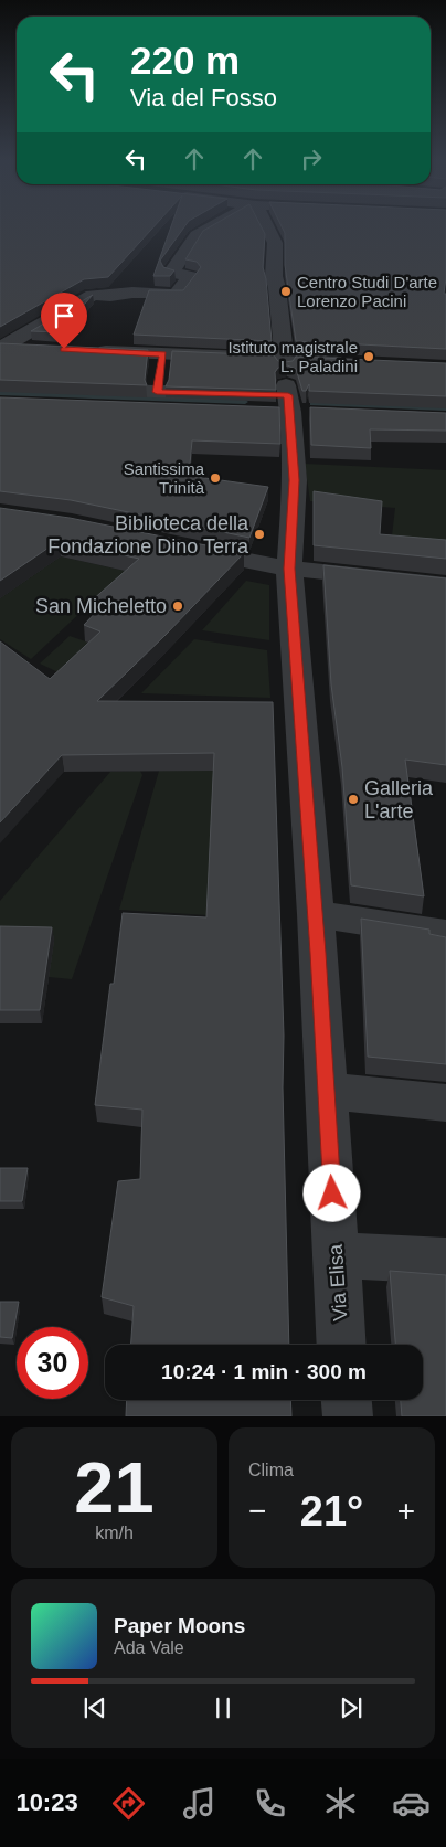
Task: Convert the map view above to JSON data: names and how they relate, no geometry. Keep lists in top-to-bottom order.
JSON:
{
  "streets": {
    "street": ["Via Elisa"]
  },
  "places": [
    "Centro Studi D'arte Lorenzo Pacini",
    "Istituto magistrale L. Paladini",
    "Santissima Trinità",
    "Biblioteca della Fondazione Dino Terra",
    "San Micheletto",
    "Galleria L'arte"
  ],
  "page": {
    "turn": ["220 m", "Via del Fosso"],
    "limit": "30",
    "trip": "10:24 · 1 min · 300 m",
    "tile": [
      ["21", "km/h"],
      "Clima"
    ],
    "heat": ["−", "21°", "+"],
    "song": ["Paper Moons", "Ada Vale"],
    "tabs": "10:23"
  }
}
